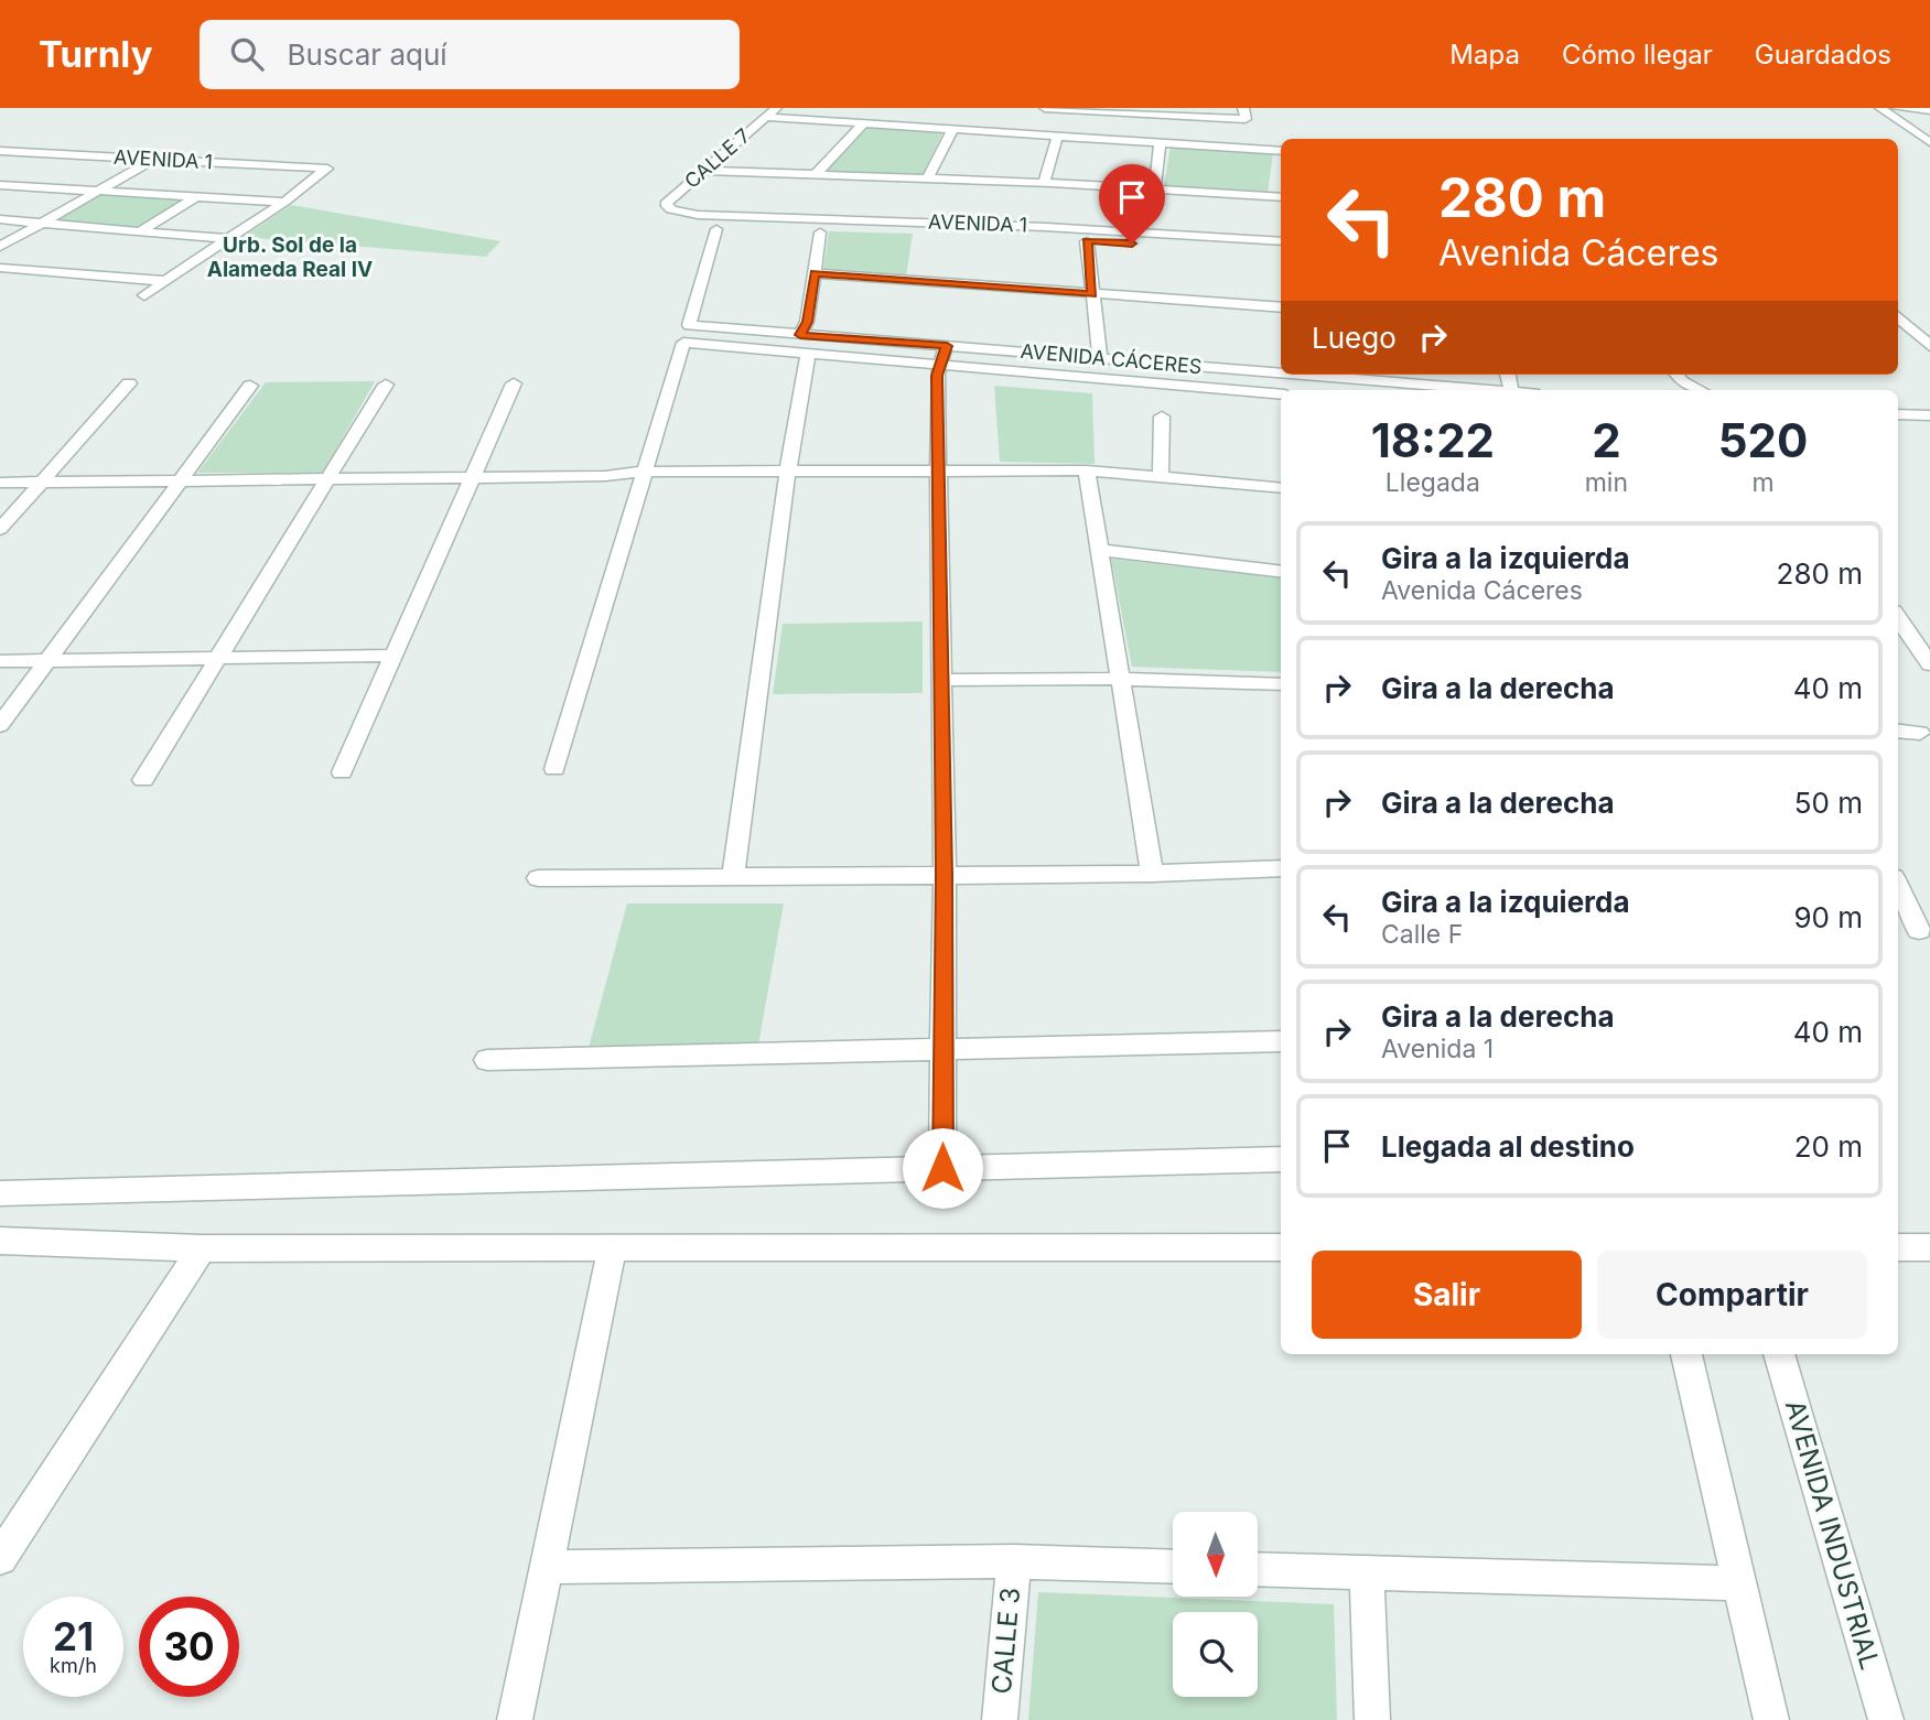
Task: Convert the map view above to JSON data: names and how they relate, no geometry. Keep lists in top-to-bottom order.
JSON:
{
  "streets": {
    "street": [
      "CALLE 7",
      "AVENIDA 1",
      "AVENIDA CÁCERES",
      "AVENIDA INDUSTRIAL",
      "CALLE 3"
    ]
  },
  "crossings": [
    ["CALLE 7", "AVENIDA 1"],
    ["AVENIDA 1", "AVENIDA CÁCERES"]
  ],
  "districts": ["Urb. Sol de la Alameda Real IV"],
  "north": "bottom",
  "page": {
    "header": "Turnly",
    "search": "Buscar aquí",
    "nav": ["Mapa", "Cómo llegar", "Guardados"],
    "turn": ["280 m", "Avenida Cáceres"],
    "then": "Luego",
    "eta": [
      "18:22",
      "Llegada",
      "2",
      "min",
      "520",
      "m"
    ],
    "list": [
      {
        "name": "Gira a la izquierda",
        "note": "Avenida Cáceres",
        "value": "280 m"
      },
      {
        "name": "Gira a la derecha",
        "value": "40 m"
      },
      {
        "name": "Gira a la derecha",
        "value": "50 m"
      },
      {
        "name": "Gira a la izquierda",
        "note": "Calle F",
        "value": "90 m"
      },
      {
        "name": "Gira a la derecha",
        "note": "Avenida 1",
        "value": "40 m"
      },
      {
        "name": "Llegada al destino",
        "value": "20 m"
      }
    ],
    "buttons": ["Salir", "Compartir"],
    "speed": "21 km/h",
    "limit": "30"
  }
}
